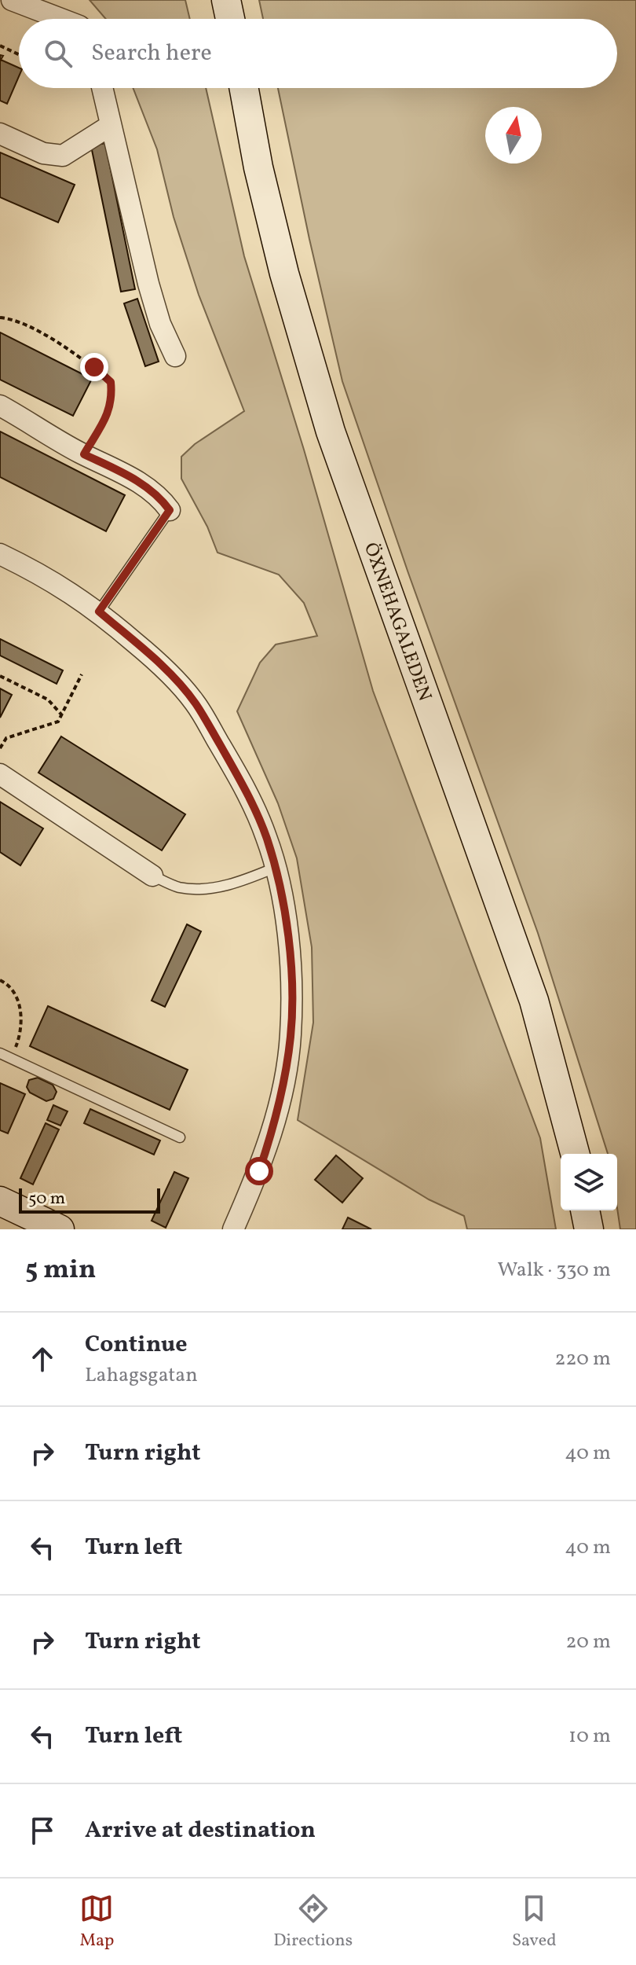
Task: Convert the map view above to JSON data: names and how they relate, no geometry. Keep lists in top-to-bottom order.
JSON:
{
  "streets": {
    "street": ["ÖXNEHAGALEDEN"]
  },
  "scale_bar": "50 m",
  "north": "top",
  "page": {
    "search": "Search here",
    "scale": "50 m",
    "heading": ["5 min", "Walk · 330 m"],
    "list": [
      ["Continue", "Lahagsgatan", "220 m"],
      ["Turn right", "40 m"],
      ["Turn left", "40 m"],
      ["Turn right", "20 m"],
      ["Turn left", "10 m"],
      "Arrive at destination"
    ],
    "nav": ["Map", "Directions", "Saved"]
  }
}
